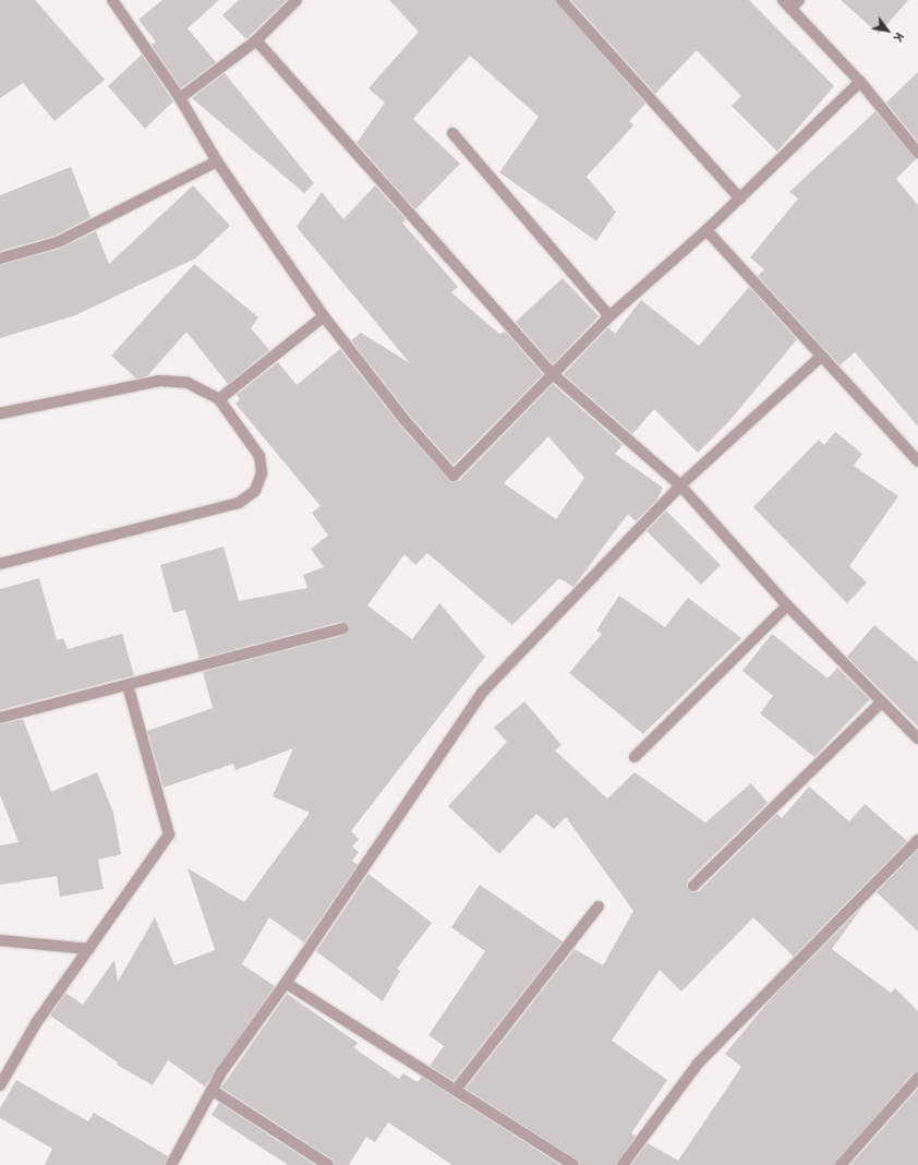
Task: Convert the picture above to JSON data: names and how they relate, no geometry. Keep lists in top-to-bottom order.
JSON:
{
  "north": "bottom right"
}
